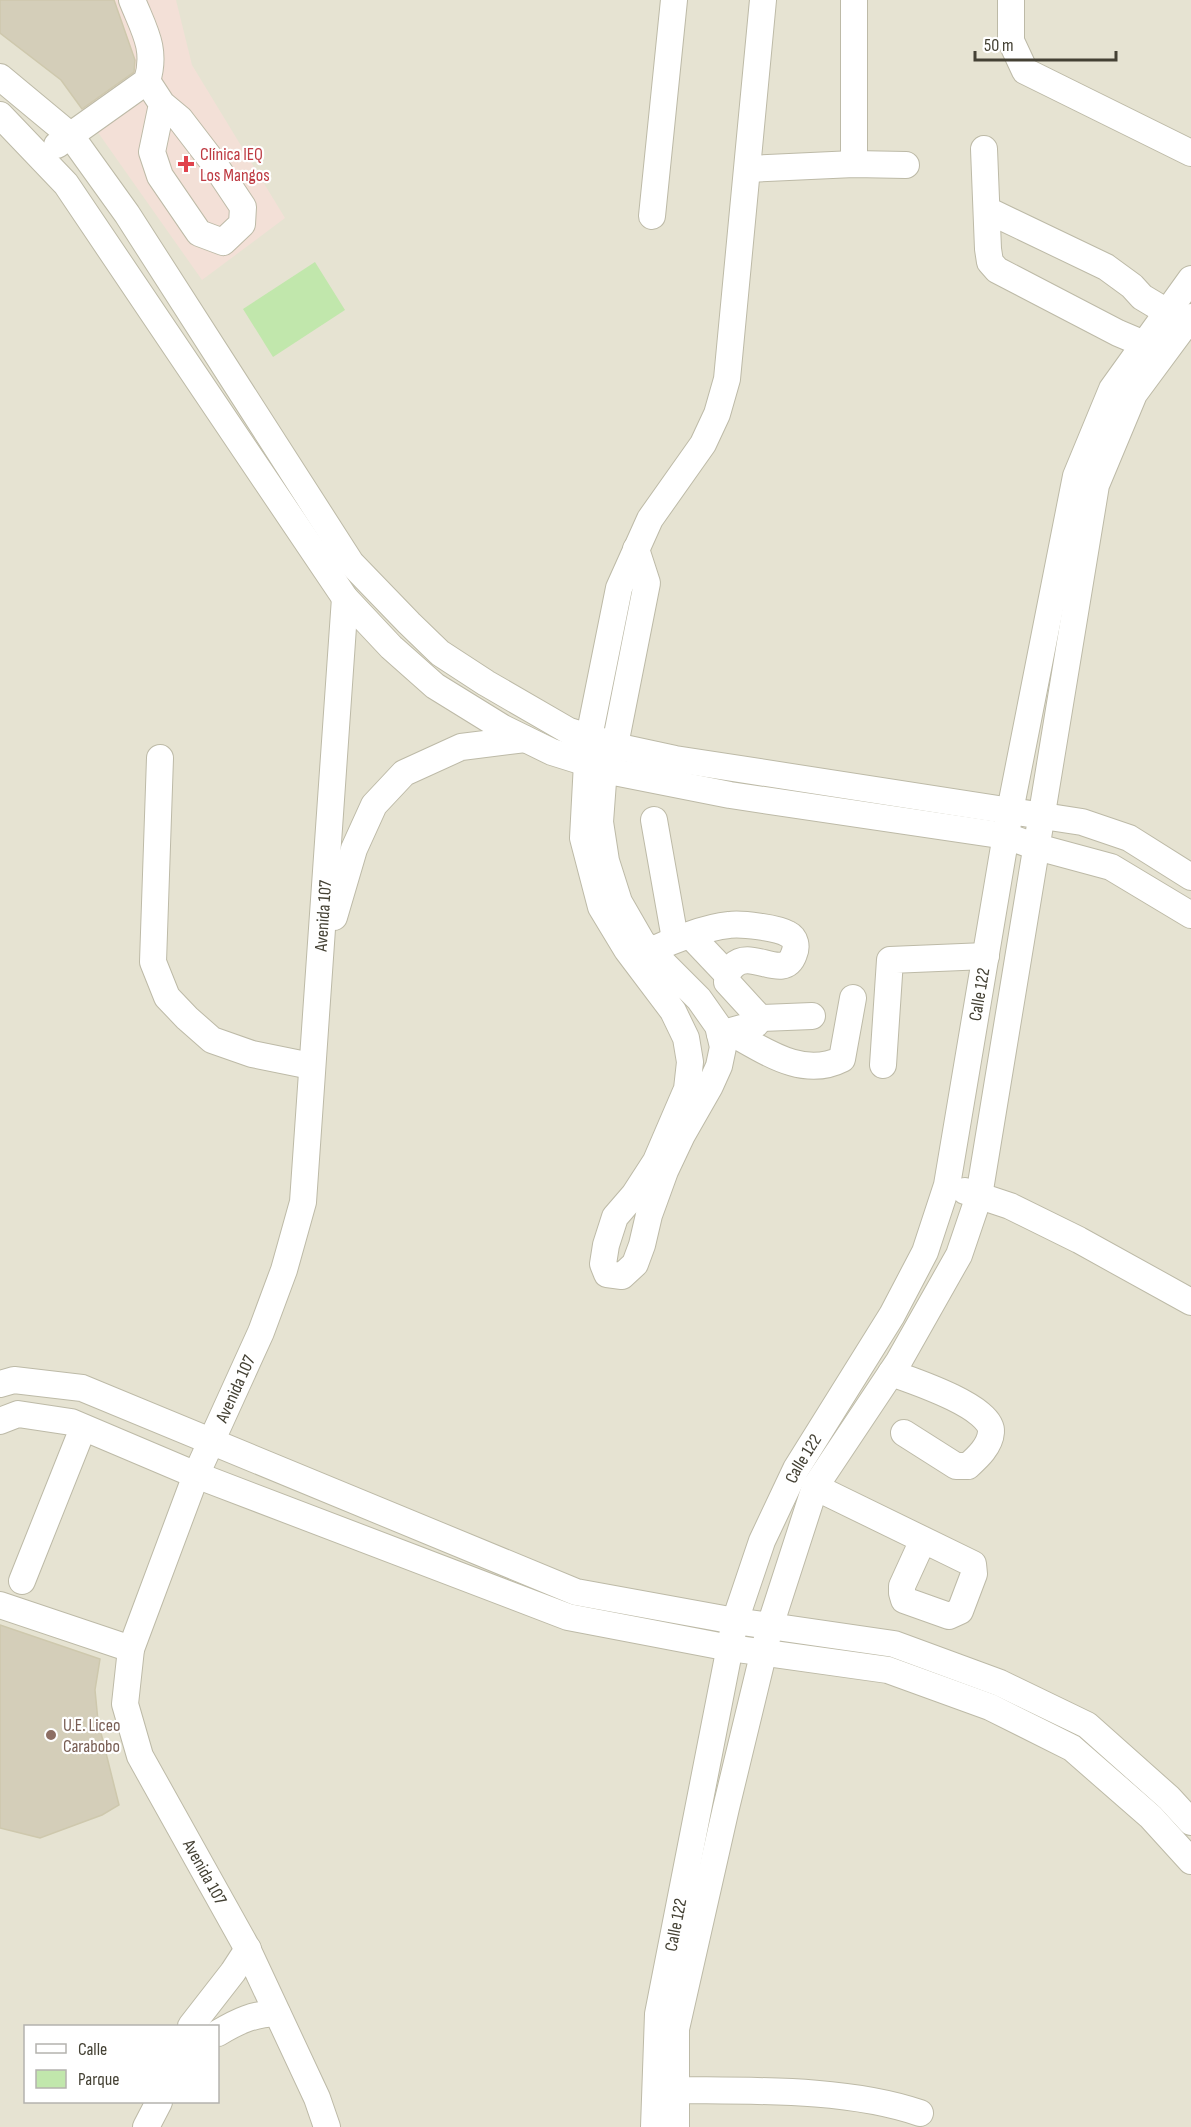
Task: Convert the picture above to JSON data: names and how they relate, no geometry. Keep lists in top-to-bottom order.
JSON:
{
  "streets": {
    "street": ["Avenida 107", "Calle 122"]
  },
  "places": {
    "health": ["Clínica IEQ Los Mangos"],
    "other": ["U.E. Liceo Carabobo"]
  },
  "legend": ["Calle", "Parque"],
  "scale_bar": "50 m"
}
